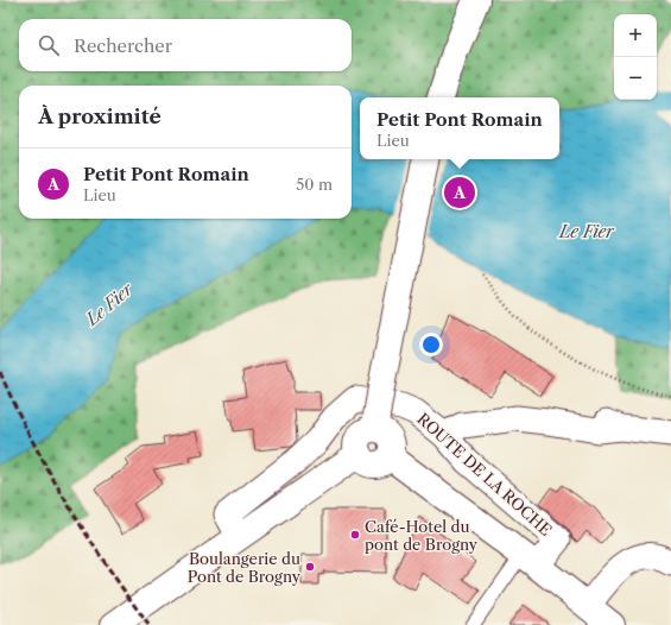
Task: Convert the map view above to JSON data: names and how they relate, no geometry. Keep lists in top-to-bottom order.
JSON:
{
  "streets": {
    "street": ["ROUTE DE LA ROCHE"]
  },
  "water": ["Le Fier"],
  "places": ["Café-Hotel du pont de Brogny", "Boulangerie du Pont de Brogny"],
  "page": {
    "map_buttons": ["+", "−"],
    "search": "Rechercher",
    "heading": "À proximité",
    "popup": ["Petit Pont Romain", "Lieu"],
    "list": [
      {
        "mark": "A",
        "name": "Petit Pont Romain",
        "note": "Lieu",
        "value": "50 m"
      }
    ],
    "pins": "A"
  }
}
